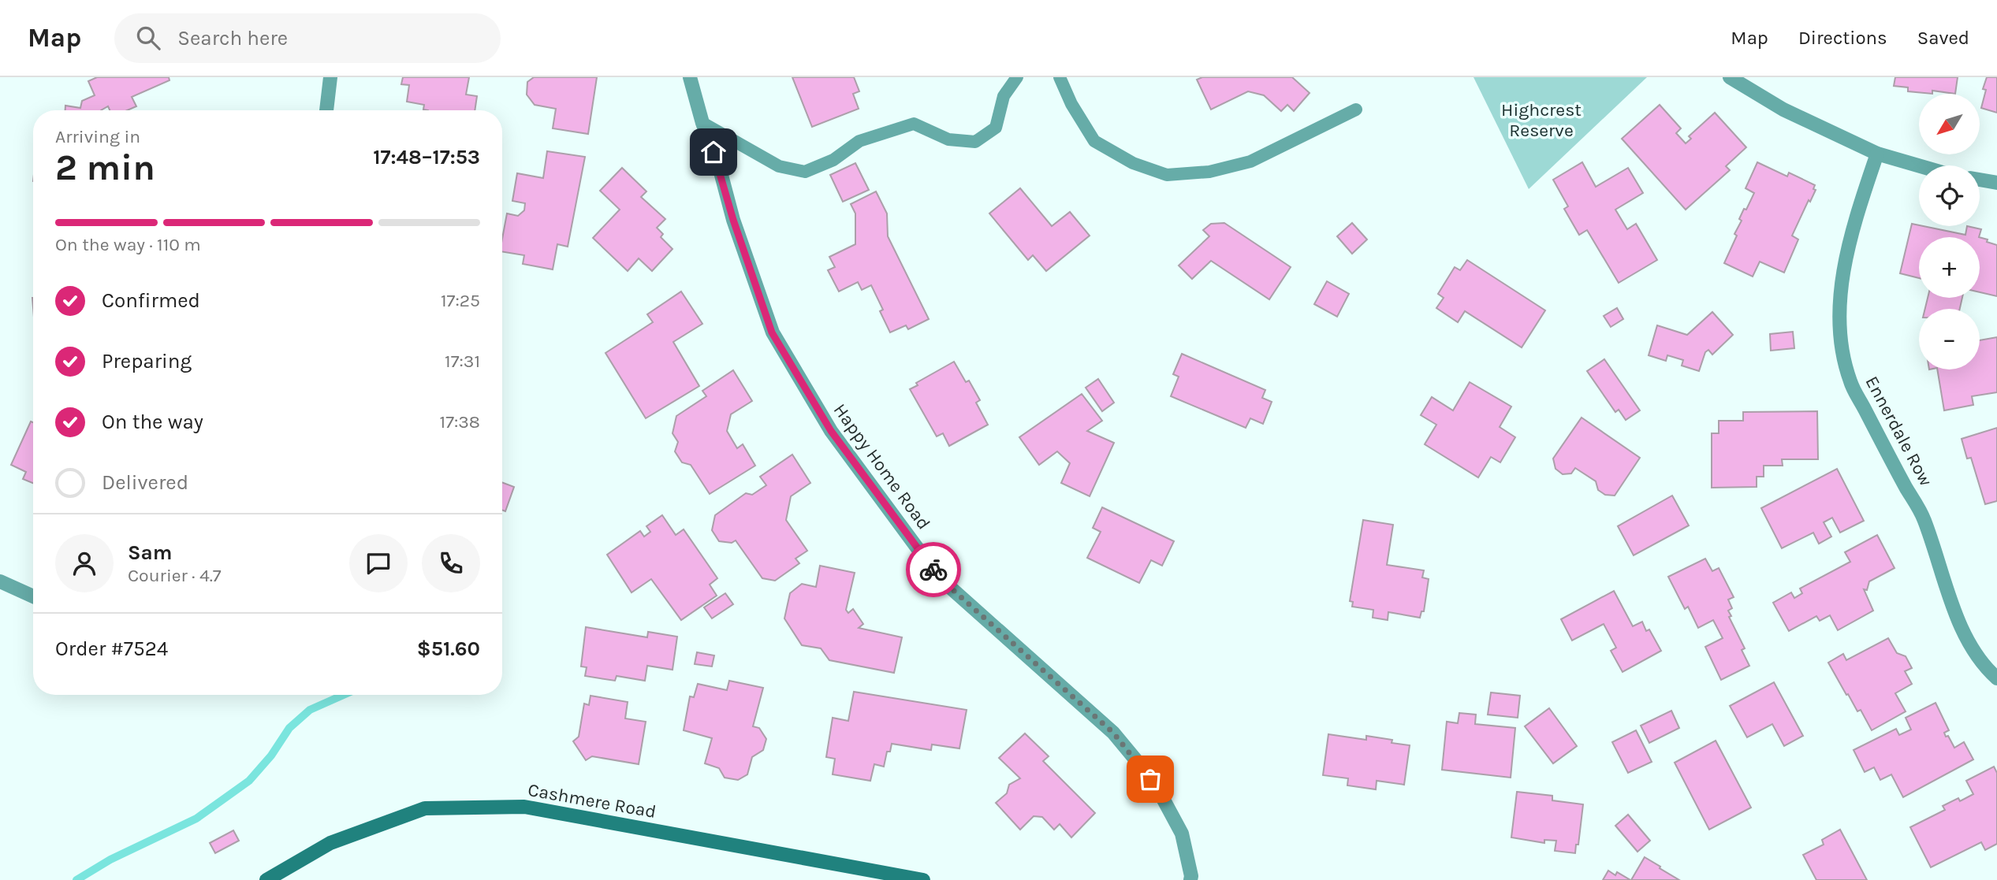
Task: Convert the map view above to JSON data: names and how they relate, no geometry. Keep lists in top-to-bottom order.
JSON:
{
  "streets": {
    "street": ["Ennerdale Row", "Happy Home Road", "Cashmere Road"]
  },
  "parks": ["Highcrest Reserve"],
  "north": "bottom left",
  "page": {
    "header": "Map",
    "search": "Search here",
    "nav": ["Map", "Directions", "Saved"],
    "map_buttons": ["+", "−"],
    "heading": ["2 min", "Arriving in", "17:48–17:53"],
    "panel": [
      "Sam",
      "Courier · 4.7",
      "Order #7524",
      "$51.60"
    ],
    "bar": "On the way · 110 m",
    "list": [
      ["Confirmed", "17:25"],
      ["Preparing", "17:31"],
      ["On the way", "17:38"],
      "Delivered"
    ]
  }
}
